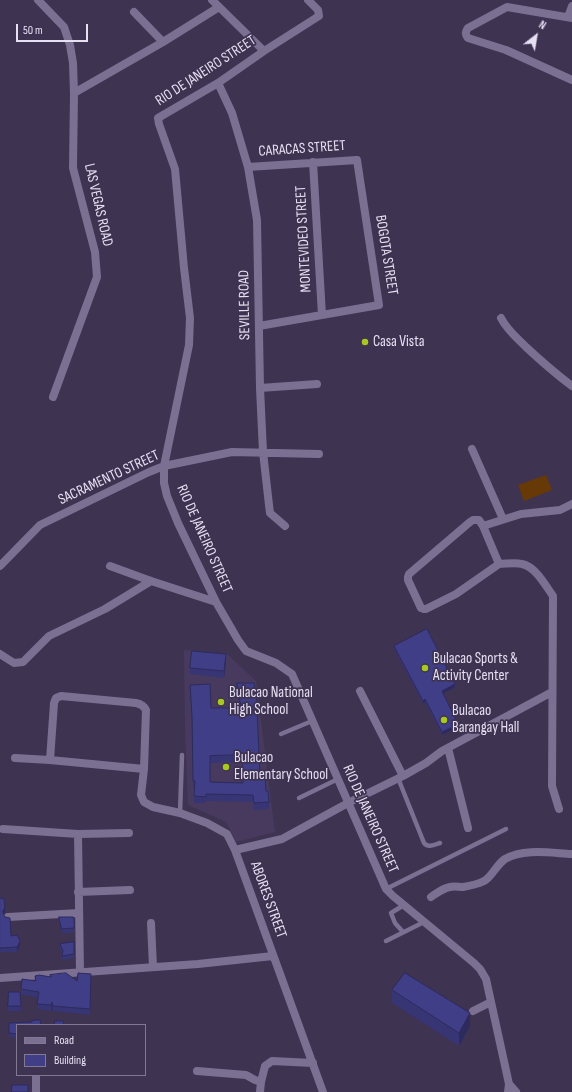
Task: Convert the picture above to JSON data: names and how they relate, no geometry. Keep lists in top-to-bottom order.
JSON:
{
  "streets": {
    "street": [
      "RIO DE JANEIRO STREET",
      "CARACAS STREET",
      "LAS VEGAS ROAD",
      "MONTEVIDEO STREET",
      "BOGOTA STREET",
      "SEVILLE ROAD",
      "SACRAMENTO STREET",
      "ABORES STREET"
    ]
  },
  "crossings": [
    ["RIO DE JANEIRO STREET", "SEVILLE ROAD"],
    ["RIO DE JANEIRO STREET", "SACRAMENTO STREET"],
    ["CARACAS STREET", "MONTEVIDEO STREET"],
    ["CARACAS STREET", "BOGOTA STREET"],
    ["CARACAS STREET", "SEVILLE ROAD"],
    ["MONTEVIDEO STREET", "BOGOTA STREET"],
    ["BOGOTA STREET", "SEVILLE ROAD"],
    ["SEVILLE ROAD", "SACRAMENTO STREET"]
  ],
  "places": [
    "Casa Vista",
    "Bulacao Sports & Activity Center",
    "Bulacao National High School",
    "Bulacao Barangay Hall",
    "Bulacao Elementary School"
  ],
  "legend": ["Road", "Building"],
  "scale_bar": "50 m",
  "north": "top right"
}
